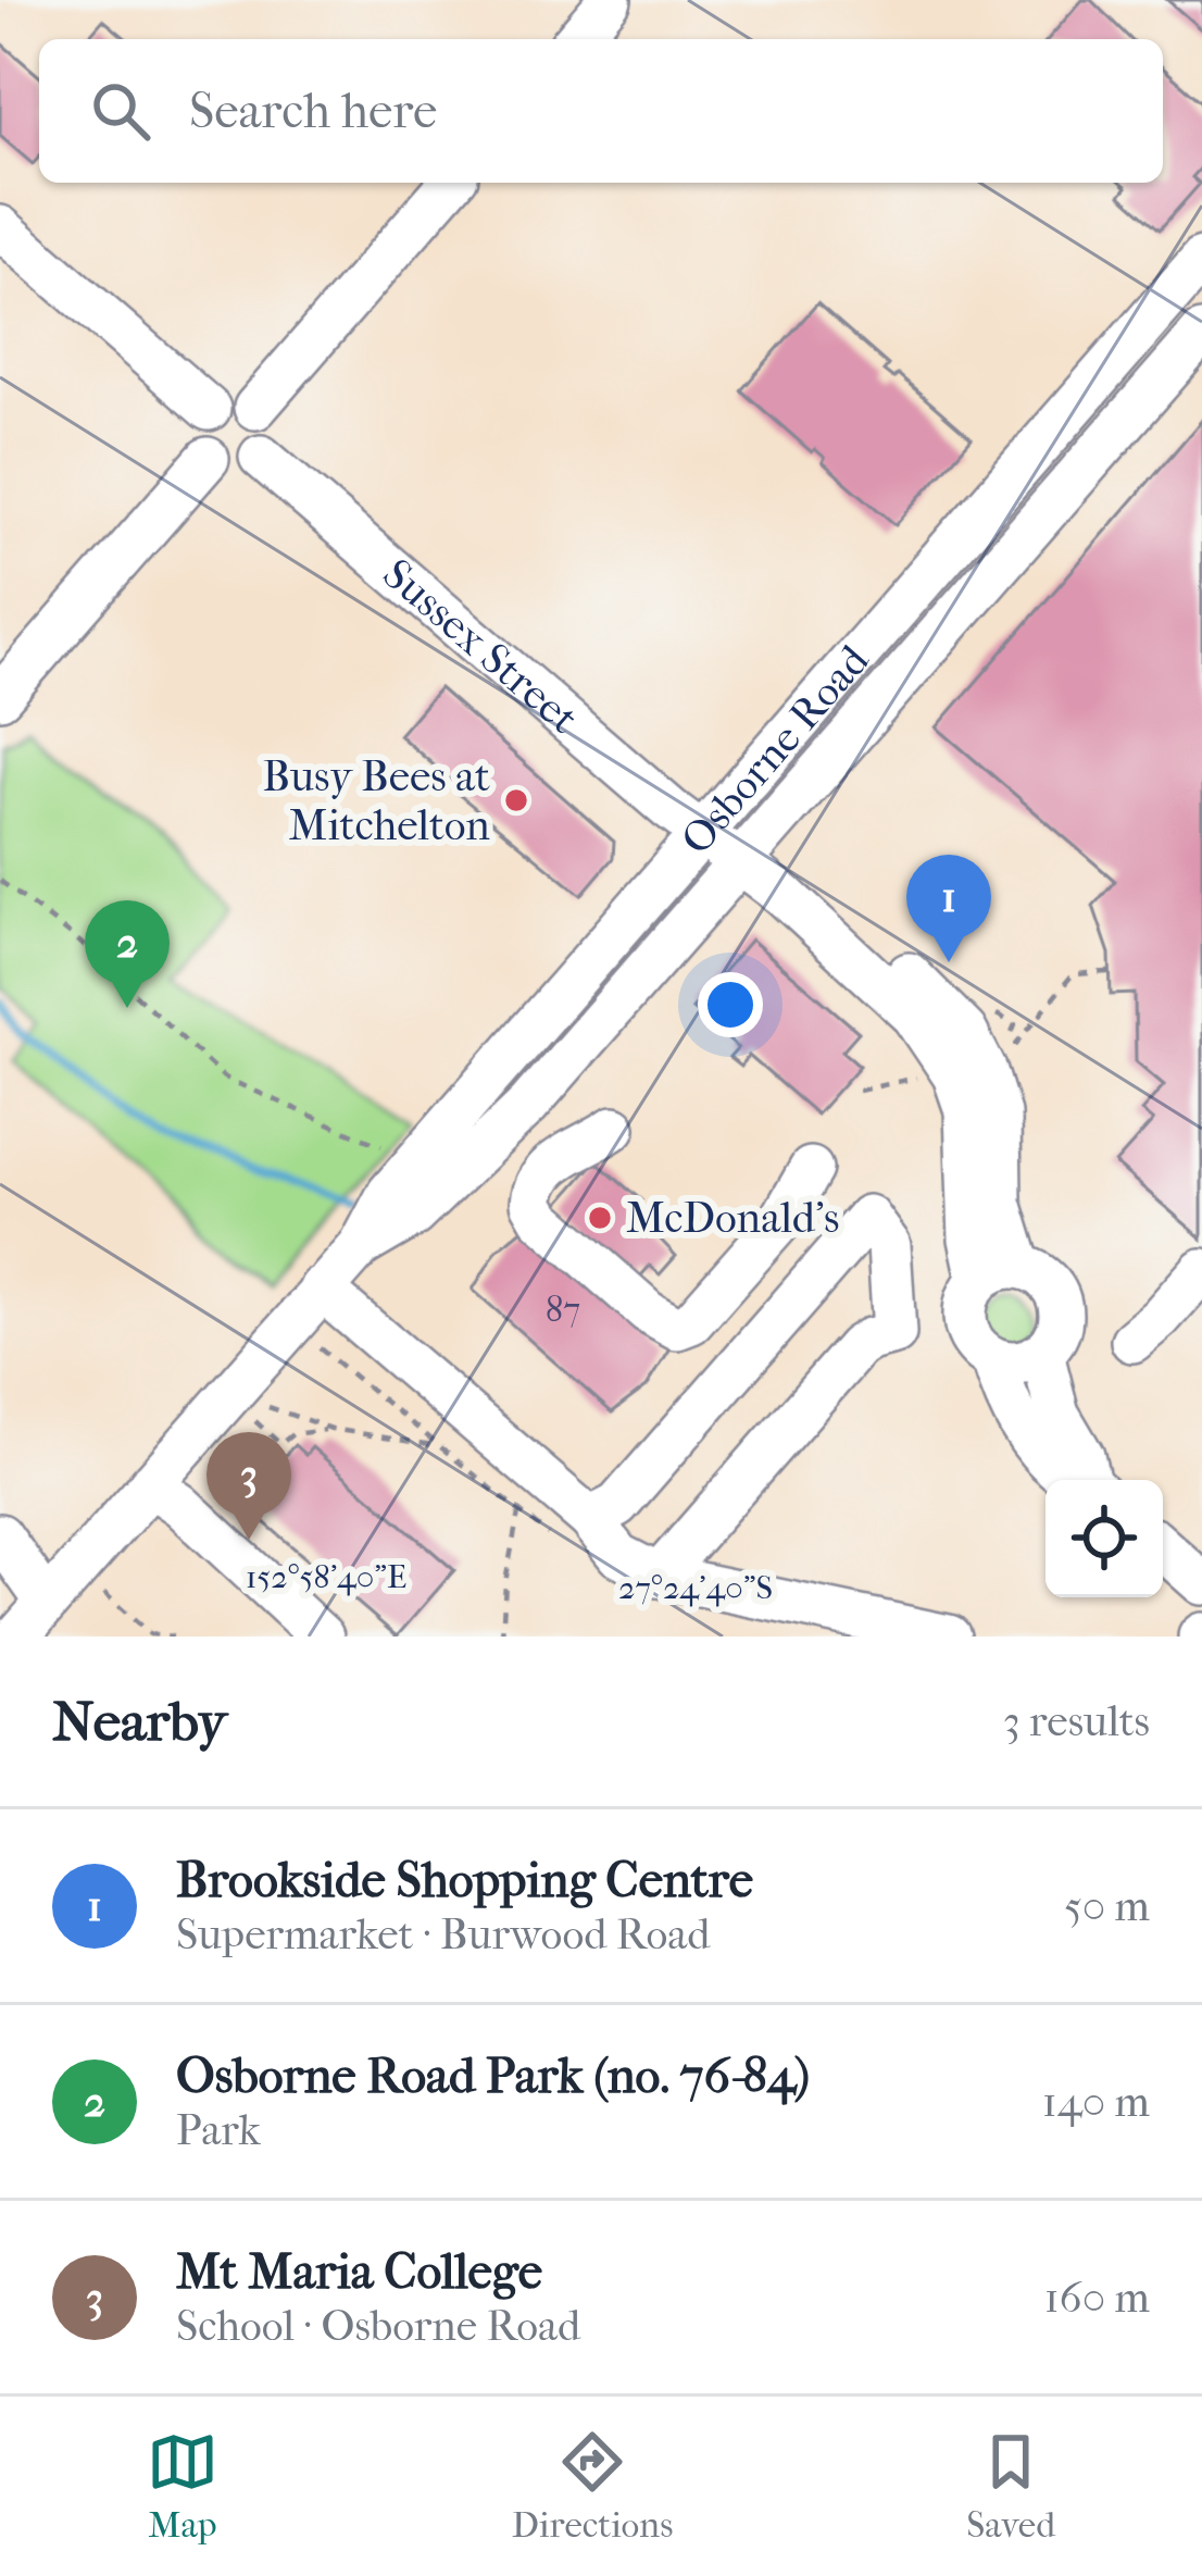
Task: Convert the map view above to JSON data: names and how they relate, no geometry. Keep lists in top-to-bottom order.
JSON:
{
  "streets": {
    "street": ["Sussex Street", "Osborne Road"]
  },
  "crossings": [
    ["Sussex Street", "Osborne Road"]
  ],
  "places": ["Busy Bees at Mitchelton", "McDonald's"],
  "house_numbers": ["87"],
  "page": {
    "search": "Search here",
    "pins": ["1", "2", "3"],
    "heading": ["Nearby", "3 results"],
    "list": [
      {
        "mark": "1",
        "name": "Brookside Shopping Centre",
        "note": "Supermarket · Burwood Road",
        "value": "50 m"
      },
      {
        "mark": "2",
        "name": "Osborne Road Park (no. 76-84)",
        "note": "Park",
        "value": "140 m"
      },
      {
        "mark": "3",
        "name": "Mt Maria College",
        "note": "School · Osborne Road",
        "value": "160 m"
      }
    ],
    "nav": ["Map", "Directions", "Saved"]
  },
  "coordinates": ["152°58'40\"E", "27°24'40\"S"]
}
